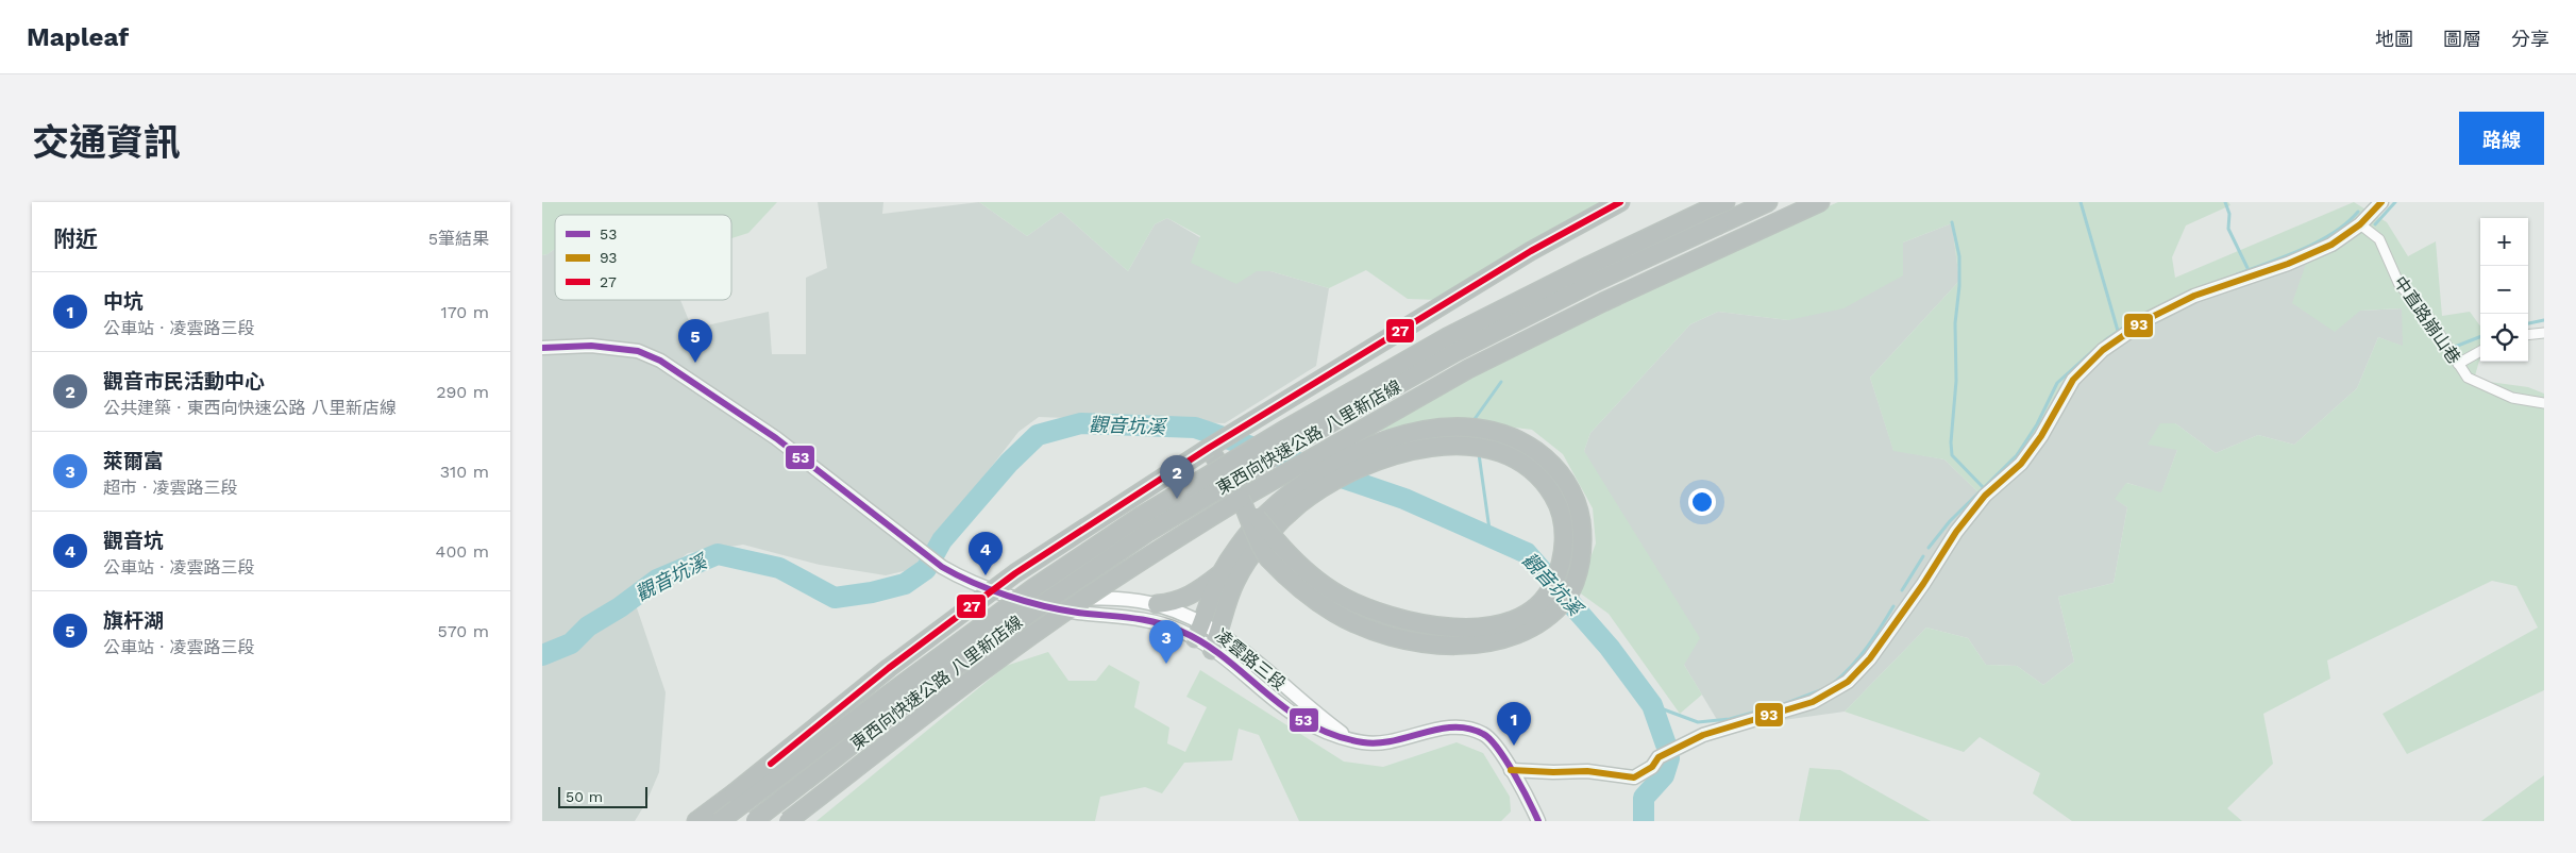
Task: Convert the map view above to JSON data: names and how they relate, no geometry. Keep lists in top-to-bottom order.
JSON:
{
  "streets": {
    "highway": ["東西向快速公路 八里新店線"],
    "street": ["中直路崩山巷", "凌雲路三段"]
  },
  "water": ["觀音坑溪"],
  "lines": ["transit line 93", "transit line 27", "transit line 53"],
  "legend": ["53", "93", "27"],
  "scale_bar": "50 m",
  "page": {
    "header": "Mapleaf",
    "nav": ["地圖", "圖層", "分享"],
    "title": "交通資訊",
    "buttons": "路線",
    "heading": ["附近", "5筆結果"],
    "map_buttons": ["+", "−"],
    "list": [
      {
        "mark": "1",
        "name": "中坑",
        "note": "公車站 · 凌雲路三段",
        "value": "170 m"
      },
      {
        "mark": "2",
        "name": "觀音市民活動中心",
        "note": "公共建築 · 東西向快速公路 八里新店線",
        "value": "290 m"
      },
      {
        "mark": "3",
        "name": "萊爾富",
        "note": "超市 · 凌雲路三段",
        "value": "310 m"
      },
      {
        "mark": "4",
        "name": "觀音坑",
        "note": "公車站 · 凌雲路三段",
        "value": "400 m"
      },
      {
        "mark": "5",
        "name": "旗杆湖",
        "note": "公車站 · 凌雲路三段",
        "value": "570 m"
      }
    ],
    "pins": [
      "5",
      "2",
      "4",
      "3",
      "1"
    ],
    "scale": "50 m"
  }
}
